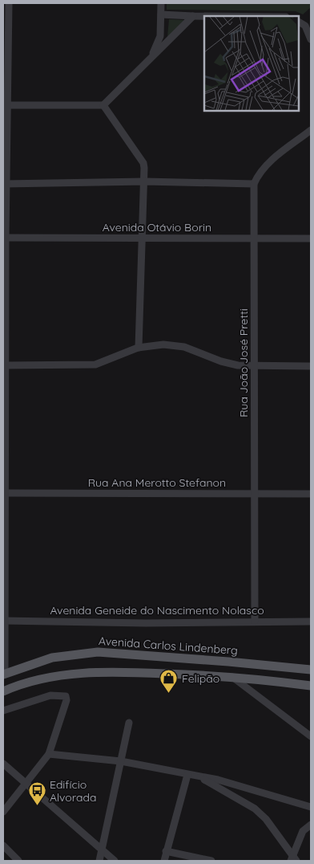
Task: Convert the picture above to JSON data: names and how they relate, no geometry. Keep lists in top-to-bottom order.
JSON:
{
  "streets": {
    "main road": ["Avenida Carlos Lindenberg"],
    "street": [
      "Avenida Otávio Borin",
      "Rua João José Pretti",
      "Rua Ana Merotto Stefanon",
      "Avenida Geneide do Nascimento Nolasco"
    ]
  },
  "crossings": [
    ["Avenida Otávio Borin", "Rua João José Pretti"],
    ["Rua João José Pretti", "Rua Ana Merotto Stefanon"],
    ["Rua João José Pretti", "Avenida Geneide do Nascimento Nolasco"]
  ],
  "places": {
    "shop": ["Felipão"],
    "bus stop": ["Edifício Alvorada"]
  }
}
